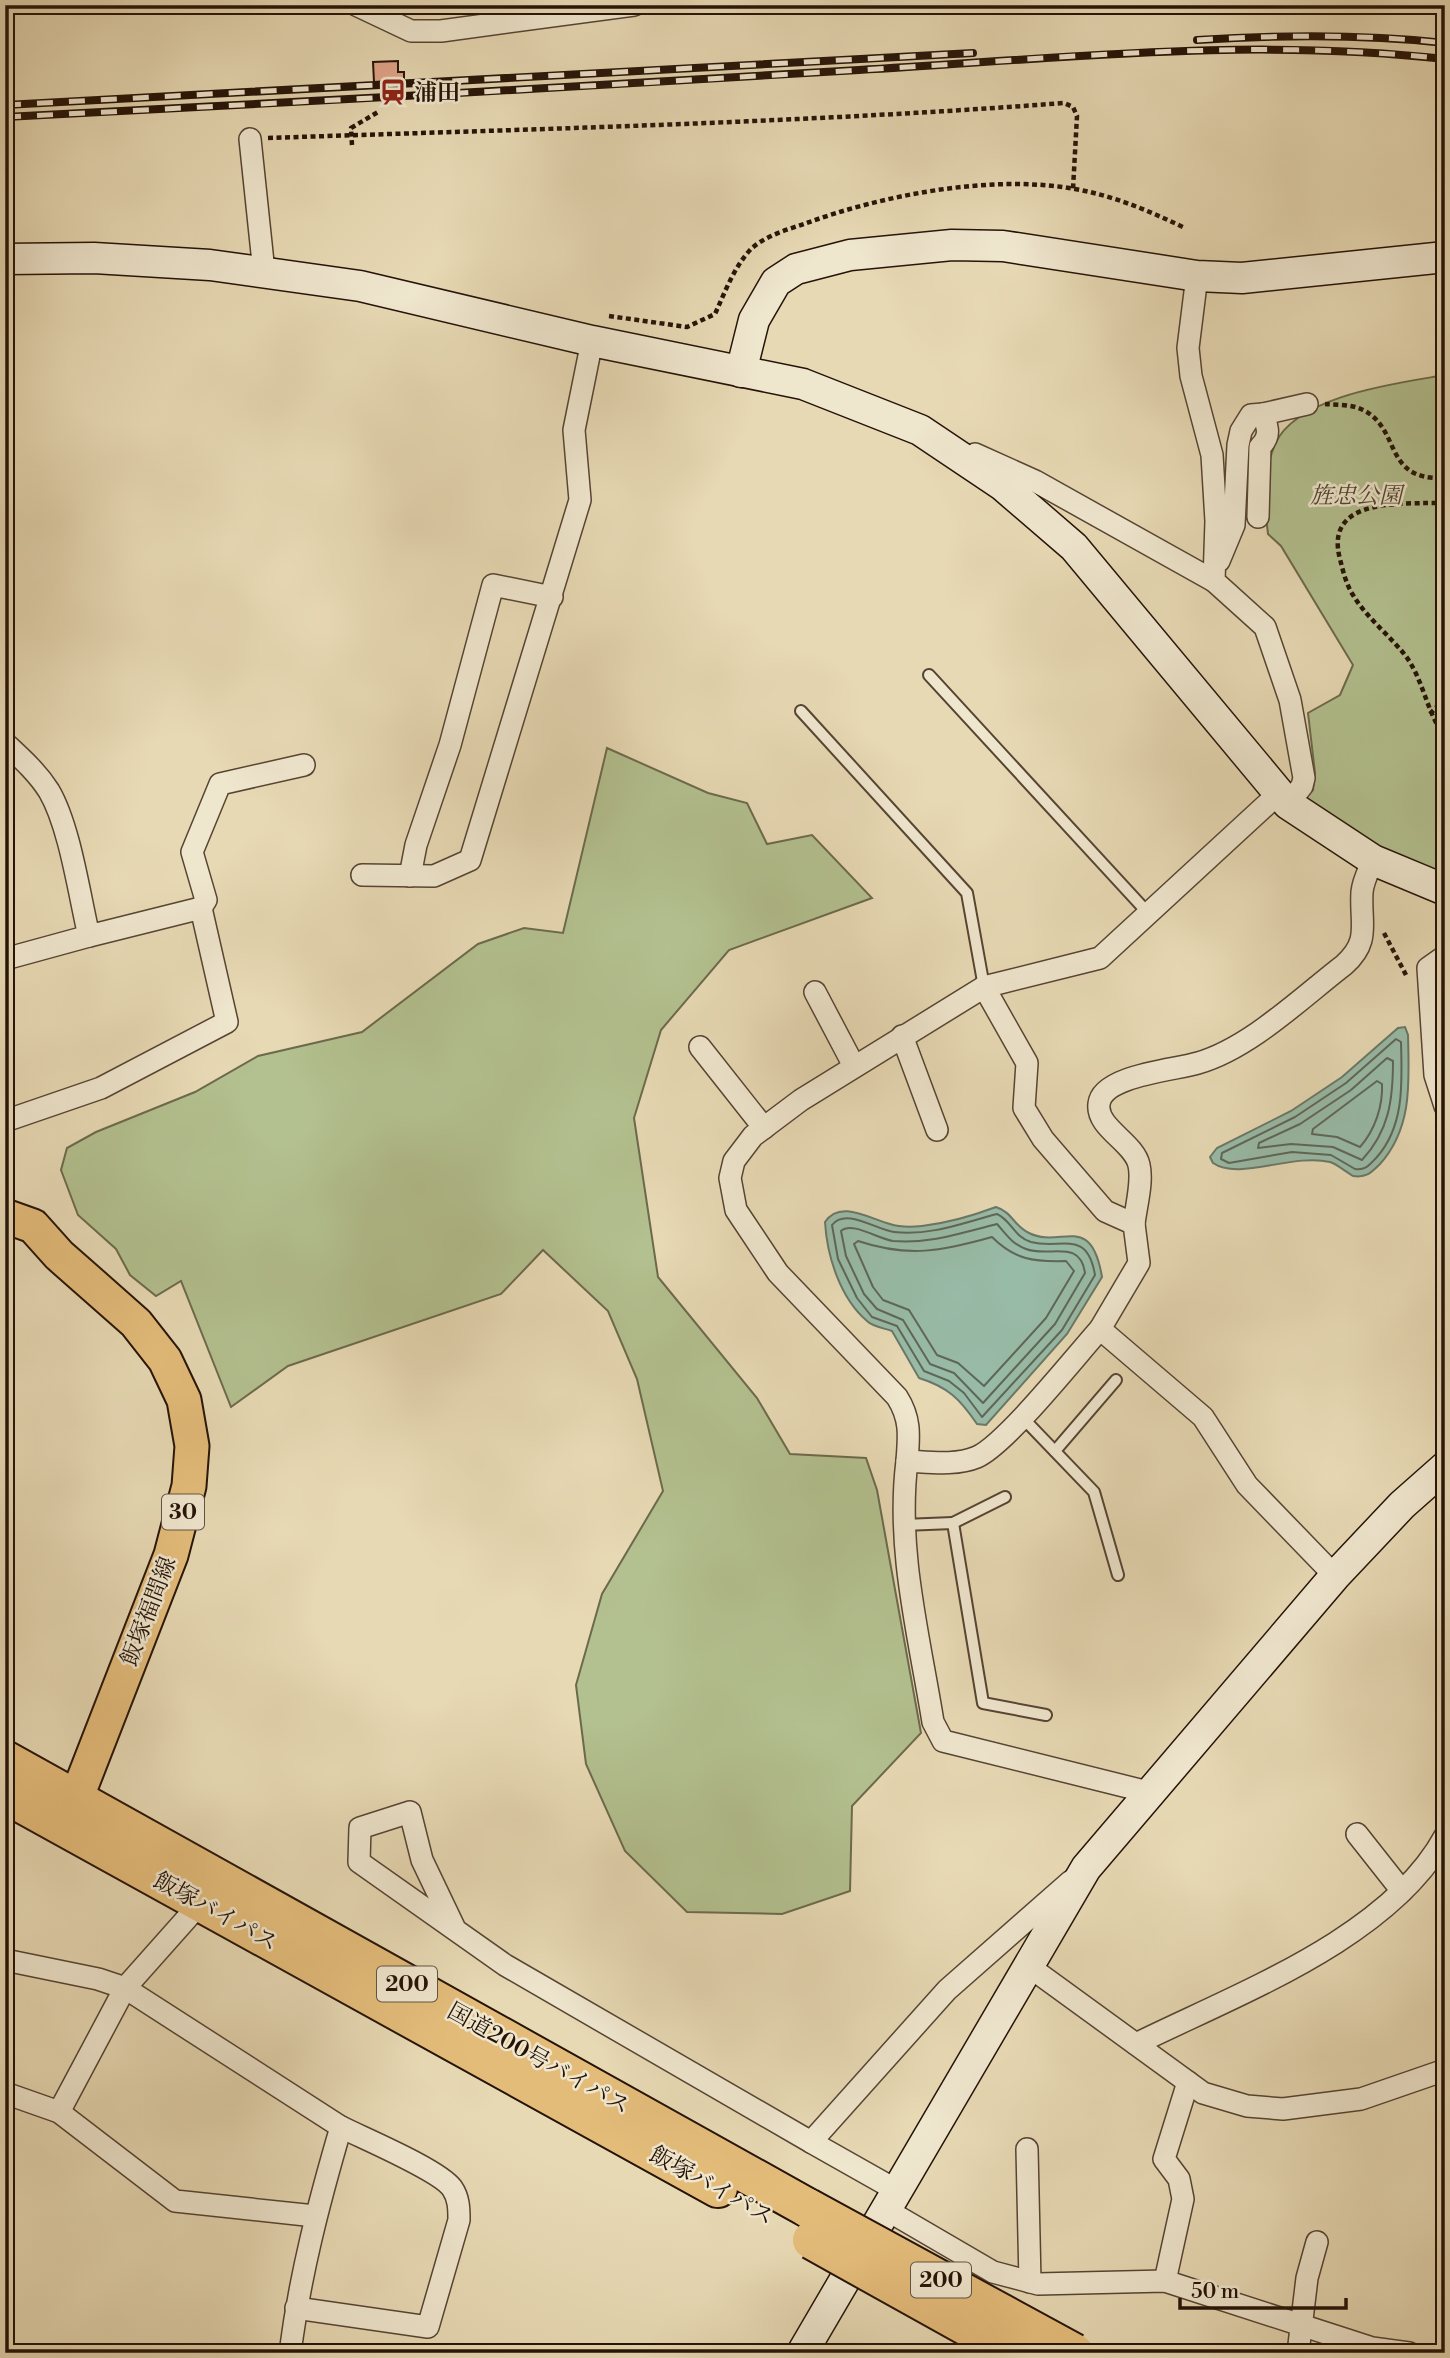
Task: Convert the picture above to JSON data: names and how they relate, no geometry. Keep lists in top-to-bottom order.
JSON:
{
  "streets": {
    "highway": ["飯塚バイパス", "200", "国道200号バイパス"],
    "main road": ["30", "飯塚福間線"]
  },
  "crossings": [
    ["飯塚福間線", "国道200号バイパス"],
    ["飯塚バイパス", "国道200号バイパス"]
  ],
  "parks": ["旌忠公園"],
  "places": {
    "station": ["浦田"]
  },
  "scale_bar": "50 m"
}
